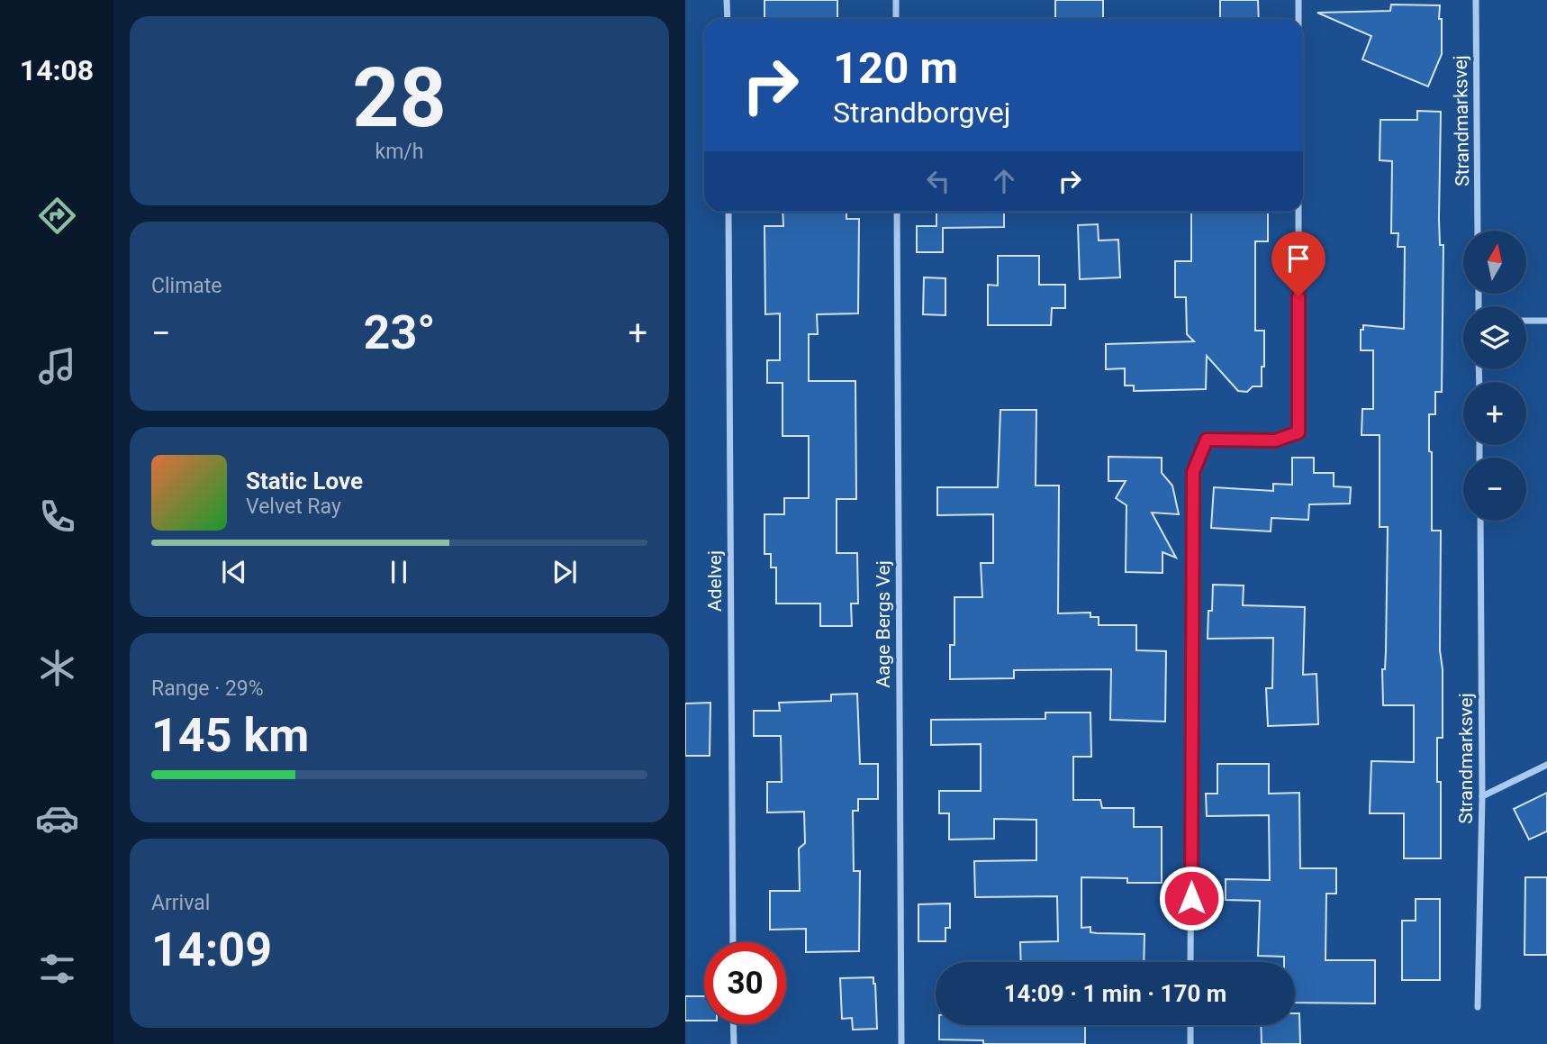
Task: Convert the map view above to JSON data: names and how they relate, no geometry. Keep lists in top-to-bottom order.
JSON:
{
  "streets": {
    "street": ["Strandmarksvej", "Adelvej", "Aage Bergs Vej"]
  },
  "north": "top",
  "page": {
    "tabs": "14:08",
    "tile": [
      ["28", "km/h"],
      "Climate",
      ["Range · 29%", "145 km"],
      ["Arrival", "14:09"]
    ],
    "turn": ["120 m", "Strandborgvej"],
    "map_buttons": ["+", "−"],
    "heat": ["−", "23°", "+"],
    "song": ["Static Love", "Velvet Ray"],
    "limit": "30",
    "trip": "14:09 · 1 min · 170 m"
  }
}
